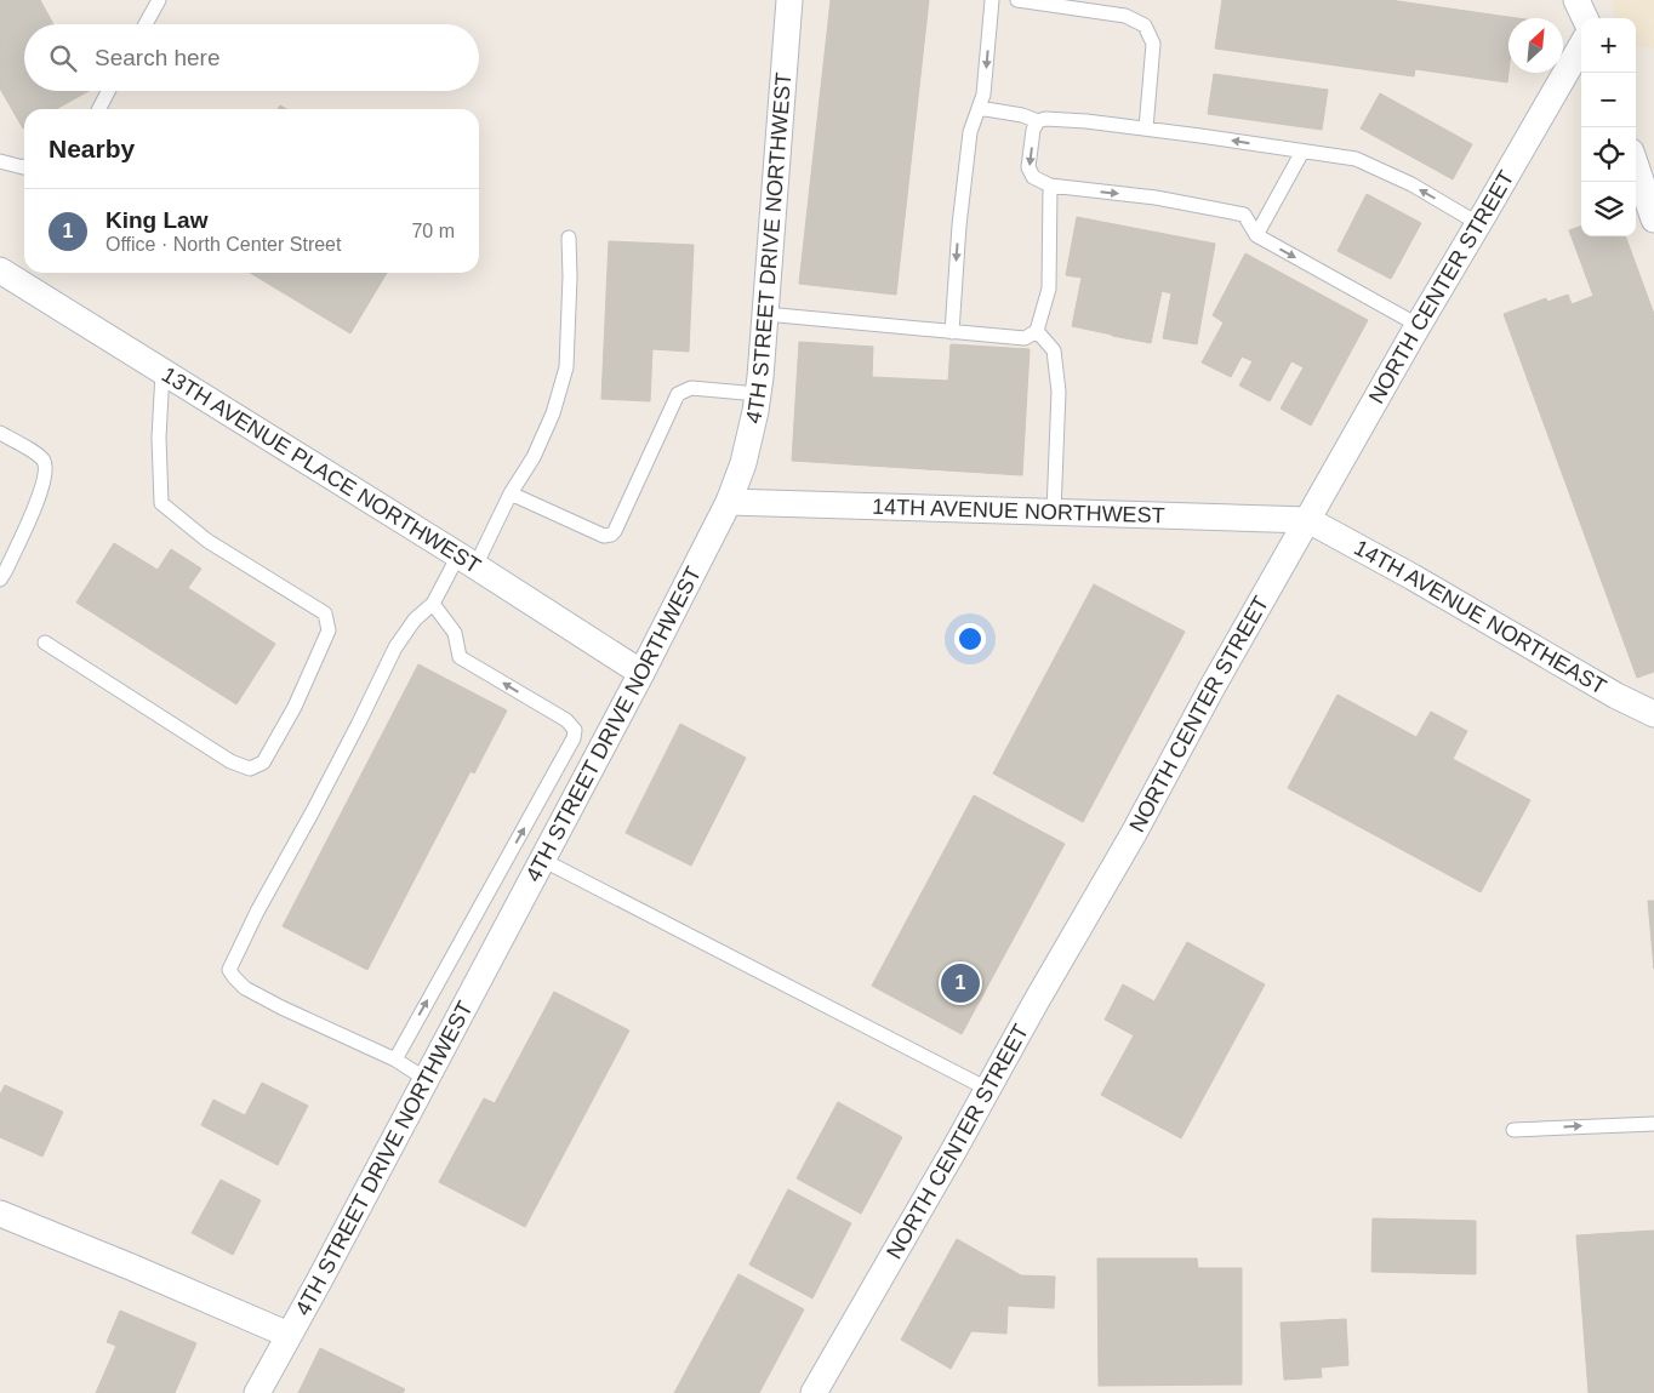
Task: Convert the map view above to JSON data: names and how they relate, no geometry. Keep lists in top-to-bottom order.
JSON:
{
  "streets": {
    "street": [
      "4TH STREET DRIVE NORTHWEST",
      "NORTH CENTER STREET",
      "13TH AVENUE PLACE NORTHWEST",
      "14TH AVENUE NORTHWEST",
      "14TH AVENUE NORTHEAST"
    ]
  },
  "crossings": [
    ["4TH STREET DRIVE NORTHWEST", "13TH AVENUE PLACE NORTHWEST"],
    ["4TH STREET DRIVE NORTHWEST", "14TH AVENUE NORTHWEST"],
    ["NORTH CENTER STREET", "14TH AVENUE NORTHWEST"],
    ["NORTH CENTER STREET", "14TH AVENUE NORTHEAST"],
    ["14TH AVENUE NORTHWEST", "14TH AVENUE NORTHEAST"]
  ],
  "north": "top right",
  "page": {
    "map_buttons": ["+", "−"],
    "search": "Search here",
    "heading": "Nearby",
    "list": [
      {
        "mark": "1",
        "name": "King Law",
        "note": "Office · North Center Street",
        "value": "70 m"
      }
    ],
    "pins": "1"
  }
}
